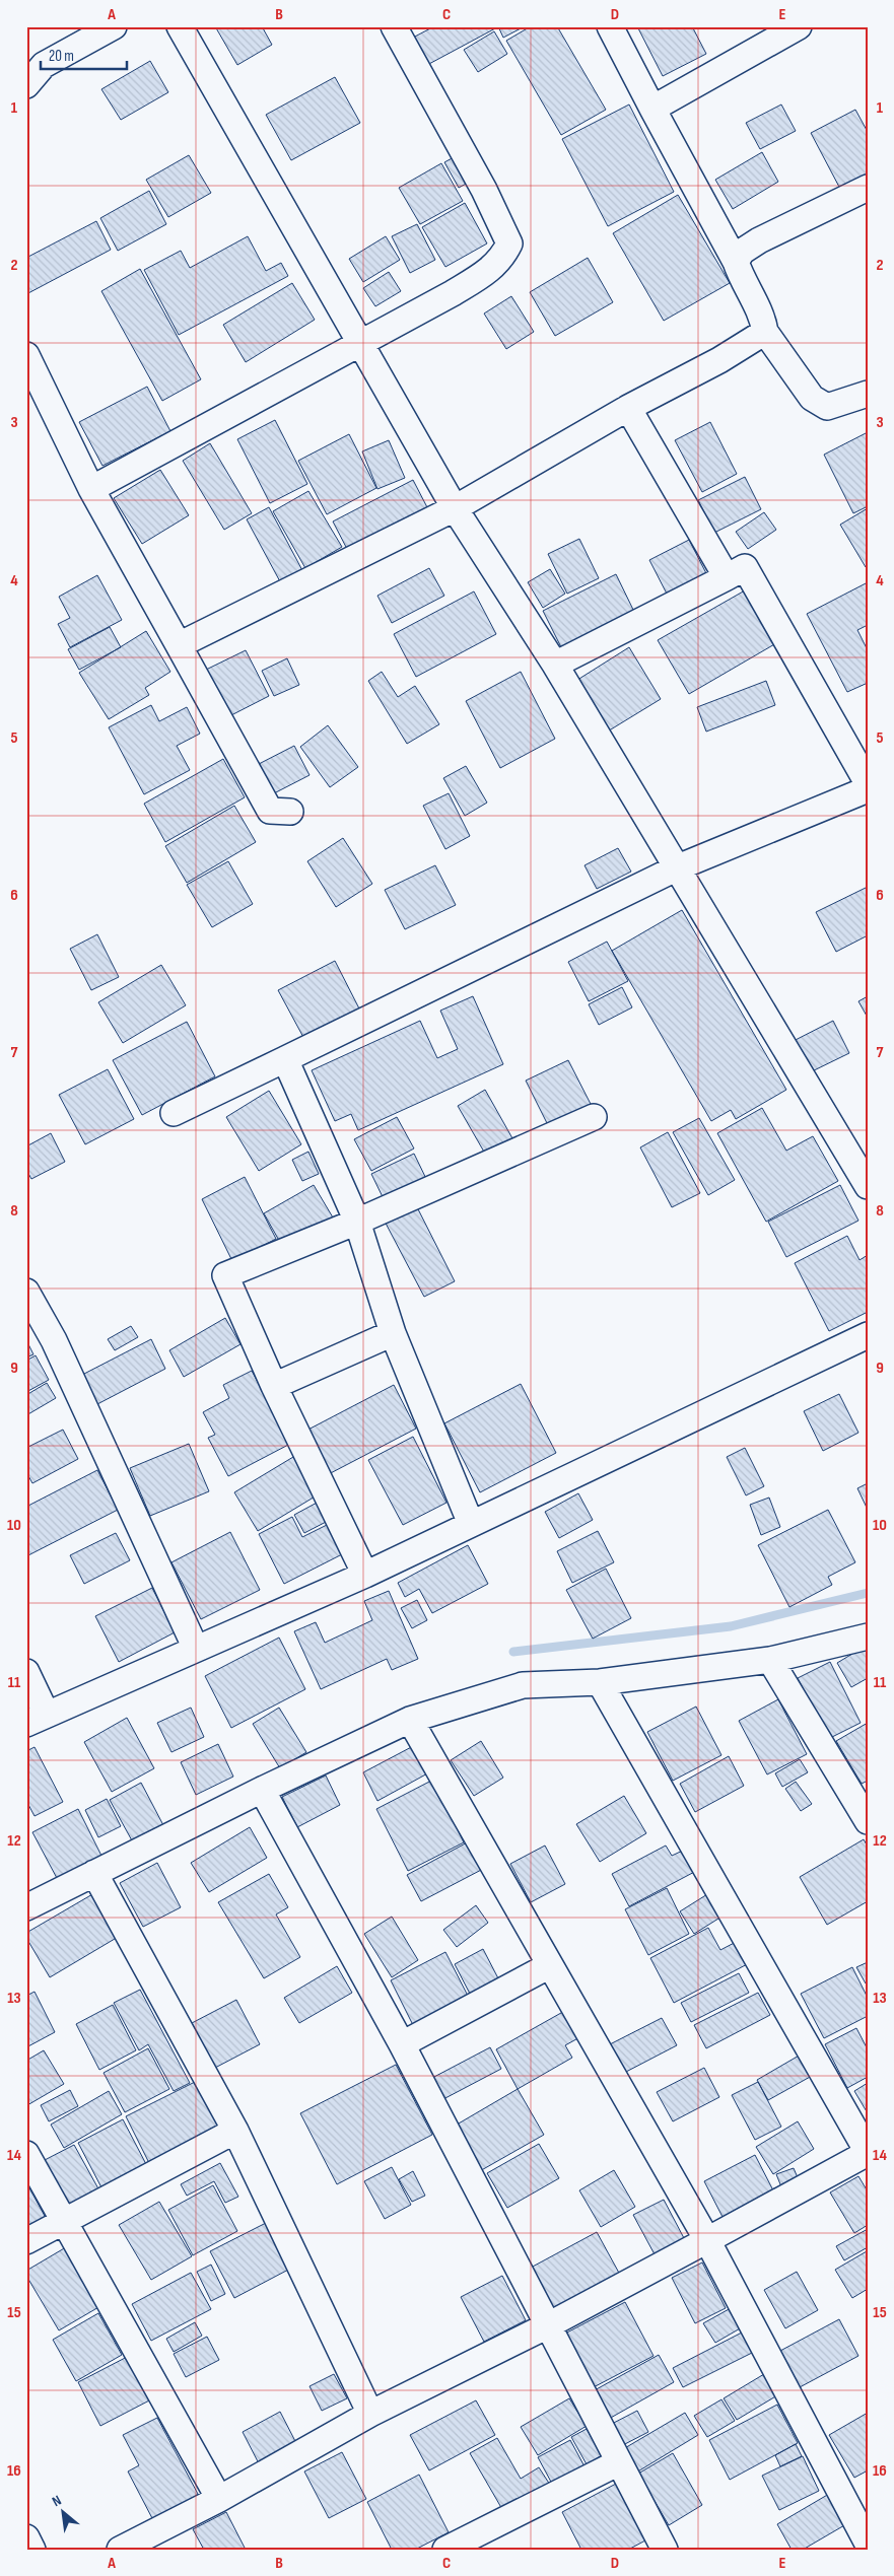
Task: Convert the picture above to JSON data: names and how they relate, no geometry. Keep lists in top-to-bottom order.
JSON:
{
  "scale_bar": "20 m",
  "north": "top left",
  "grid": {
    "columns": [
      "A",
      "B",
      "C",
      "D",
      "E"
    ],
    "rows": [
      "1",
      "2",
      "3",
      "4",
      "5",
      "6",
      "7",
      "8",
      "9",
      "10",
      "11",
      "12",
      "13",
      "14",
      "15",
      "16"
    ]
  }
}
